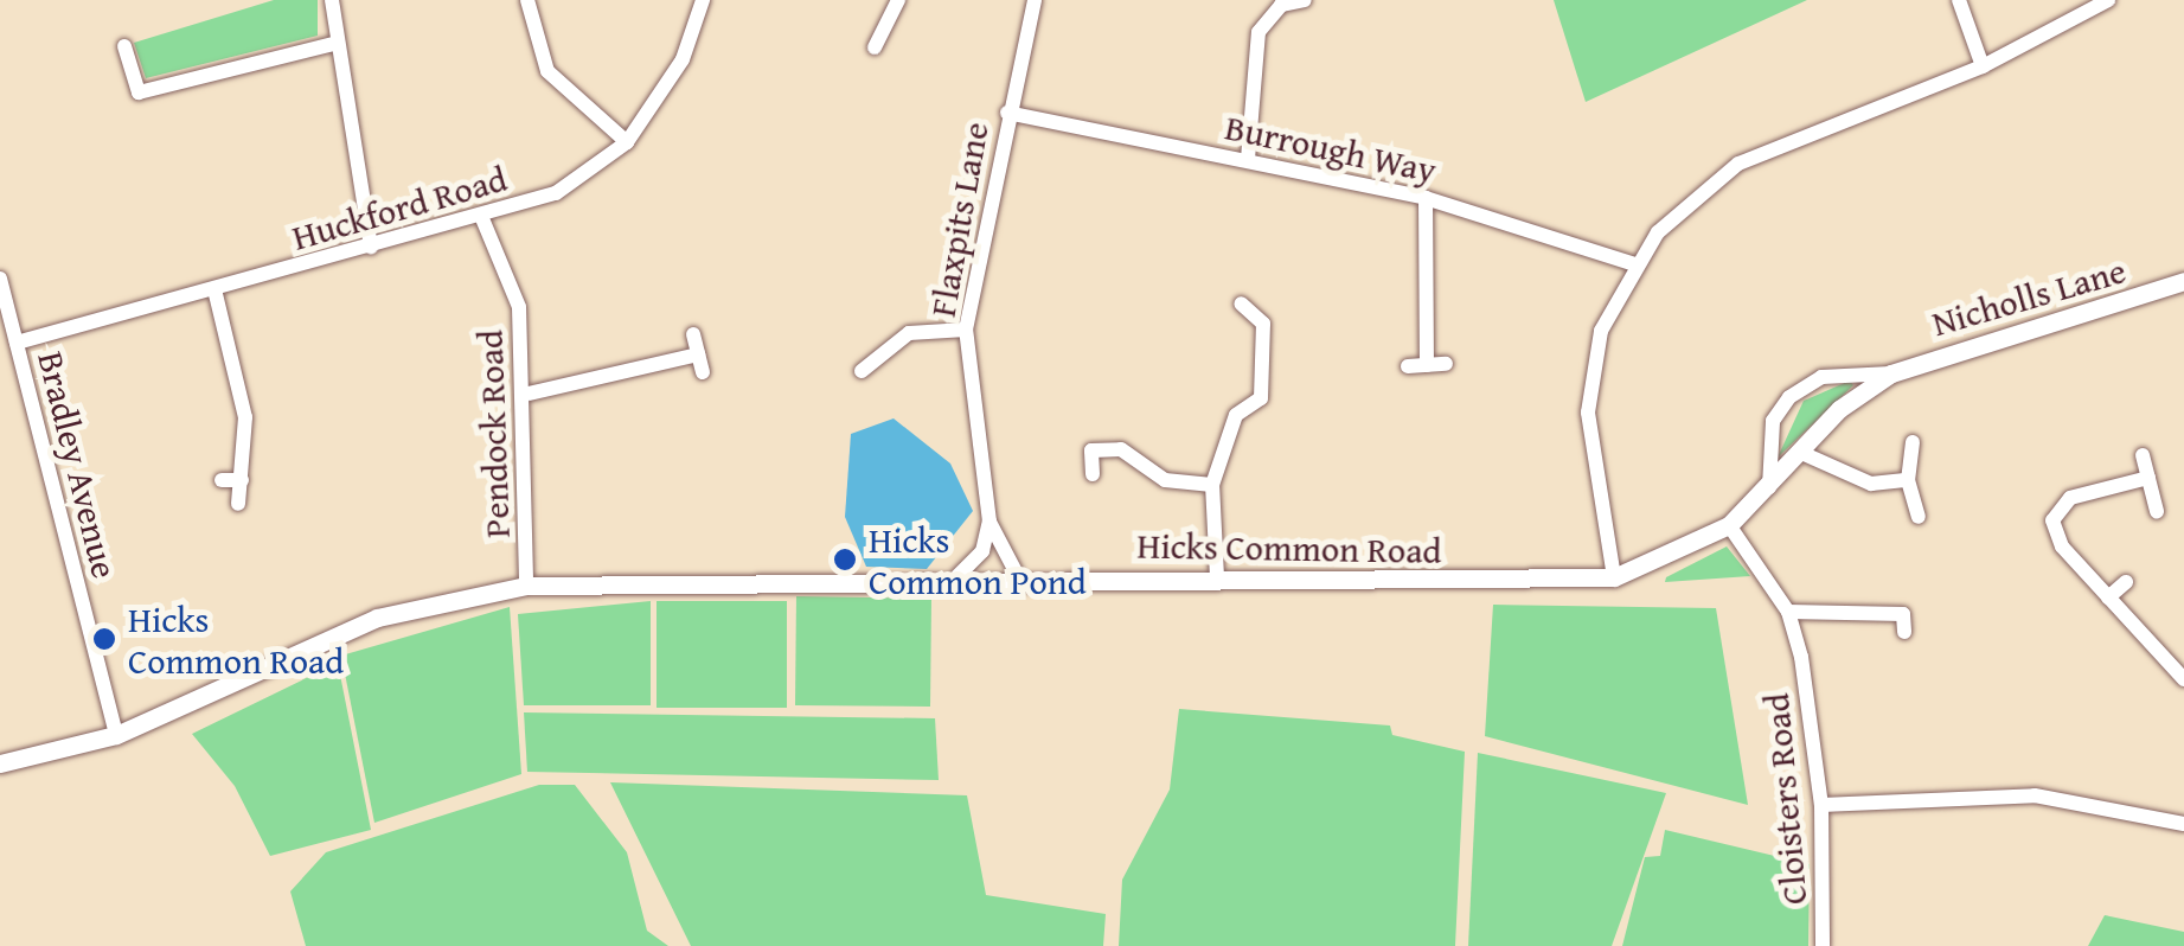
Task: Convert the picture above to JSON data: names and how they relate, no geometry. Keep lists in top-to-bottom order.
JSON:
{
  "streets": {
    "street": [
      "Burrough Way",
      "Huckford Road",
      "Flaxpits Lane",
      "Nicholls Lane",
      "Pendock Road",
      "Bradley Avenue",
      "Hicks Common Road",
      "Cloisters Road"
    ]
  },
  "crossings": [
    ["Burrough Way", "Flaxpits Lane"],
    ["Huckford Road", "Pendock Road"],
    ["Huckford Road", "Bradley Avenue"],
    ["Flaxpits Lane", "Hicks Common Road"],
    ["Nicholls Lane", "Hicks Common Road"],
    ["Nicholls Lane", "Cloisters Road"],
    ["Pendock Road", "Hicks Common Road"],
    ["Bradley Avenue", "Hicks Common Road"]
  ],
  "places": ["Hicks Common Pond", "Hicks Common Road"]
}
